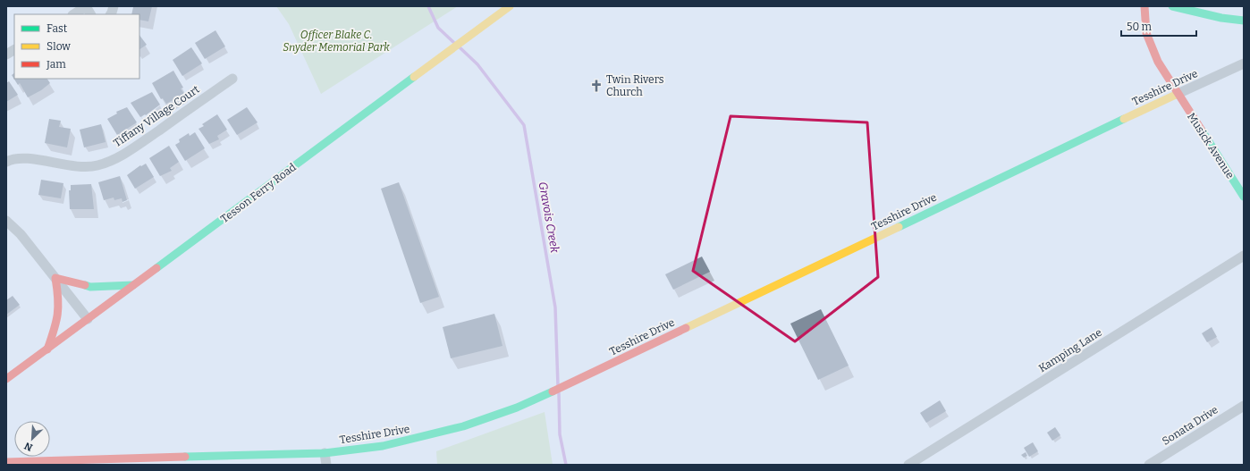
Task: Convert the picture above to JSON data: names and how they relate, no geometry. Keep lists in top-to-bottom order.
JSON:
{
  "streets": {
    "street": [
      "Tesshire Drive",
      "Tiffany Village Court",
      "Musick Avenue",
      "Tesson Ferry Road",
      "Kamping Lane",
      "Sonata Drive"
    ]
  },
  "crossings": [
    ["Tesshire Drive", "Musick Avenue"]
  ],
  "water": ["Gravois Creek"],
  "parks": ["Officer Blake C. Snyder Memorial Park"],
  "places": {
    "church": ["Twin Rivers Church"]
  },
  "legend": ["Fast", "Slow", "Jam"],
  "scale_bar": "50 m",
  "north": "bottom left"
}
